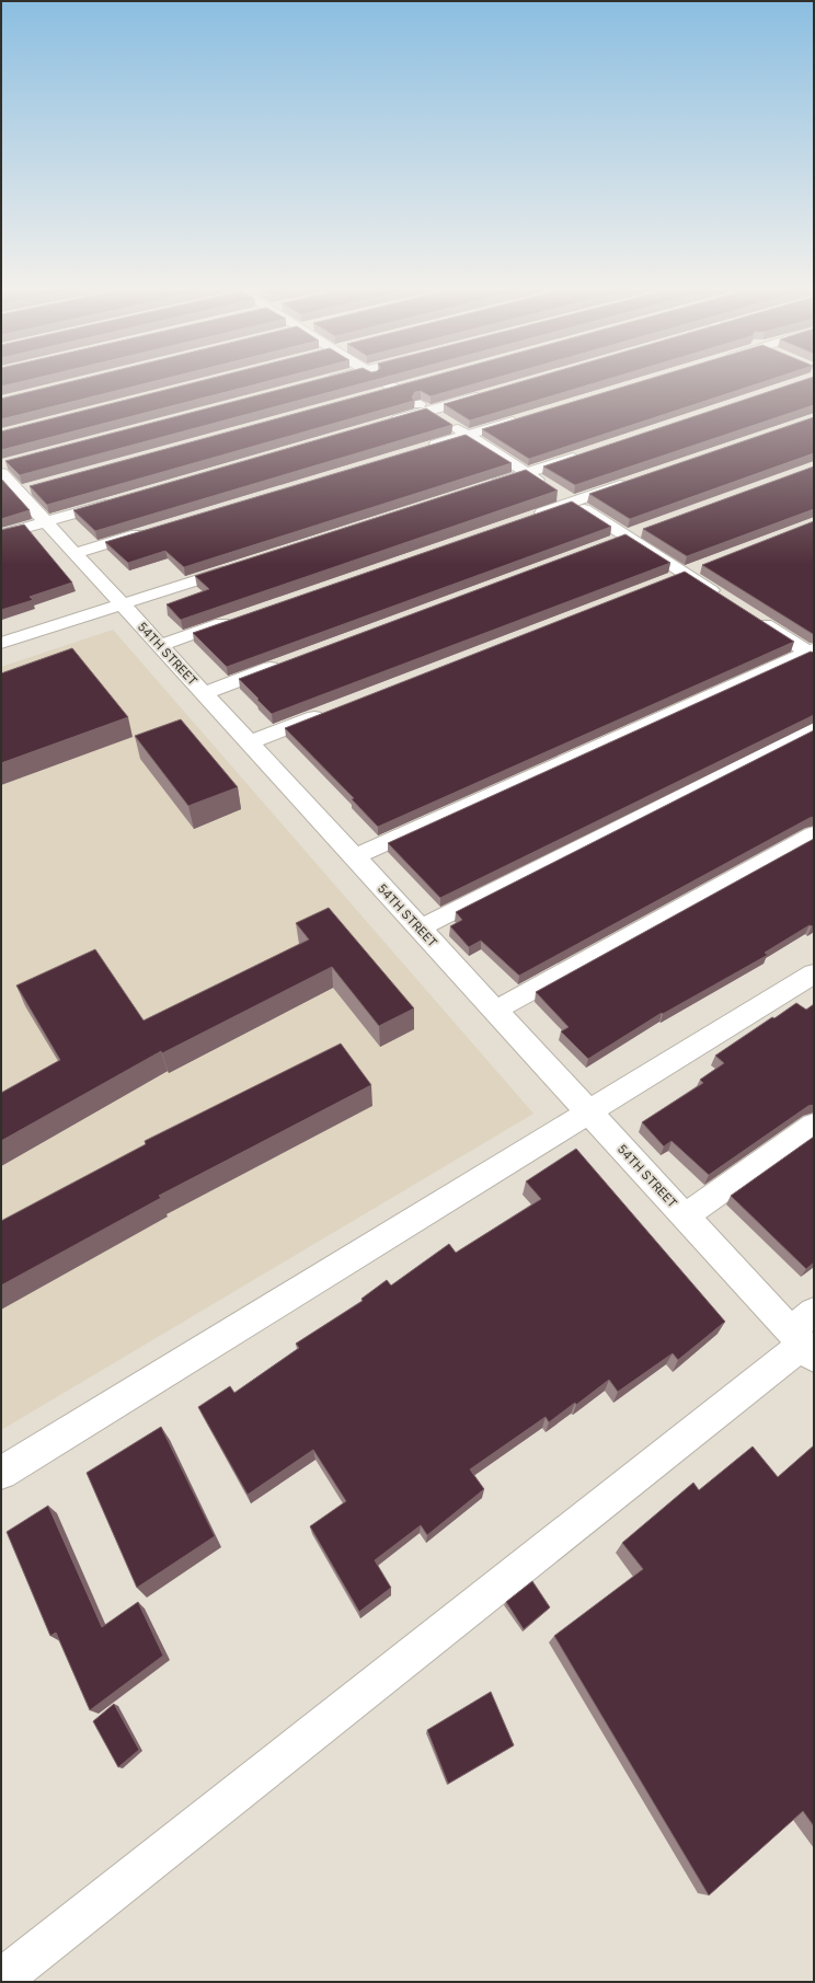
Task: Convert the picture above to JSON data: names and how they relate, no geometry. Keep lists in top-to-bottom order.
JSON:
{
  "streets": {
    "street": ["54TH STREET"]
  }
}
